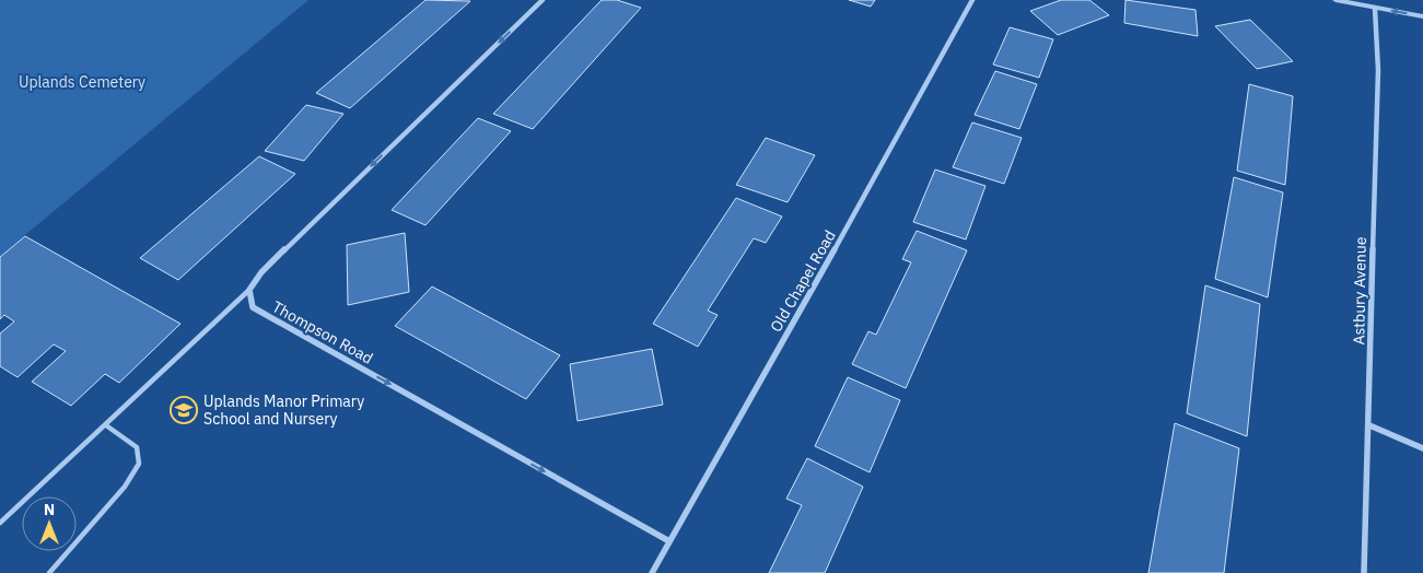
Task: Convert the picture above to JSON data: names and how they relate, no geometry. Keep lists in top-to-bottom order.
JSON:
{
  "streets": {
    "street": ["Old Chapel Road", "Astbury Avenue", "Thompson Road"]
  },
  "crossings": [
    ["Old Chapel Road", "Thompson Road"]
  ],
  "one_way": ["Thompson Road"],
  "parks": ["Uplands Cemetery"],
  "places": {
    "school or university": ["Uplands Manor Primary School and Nursery"]
  },
  "north": "top"
}
